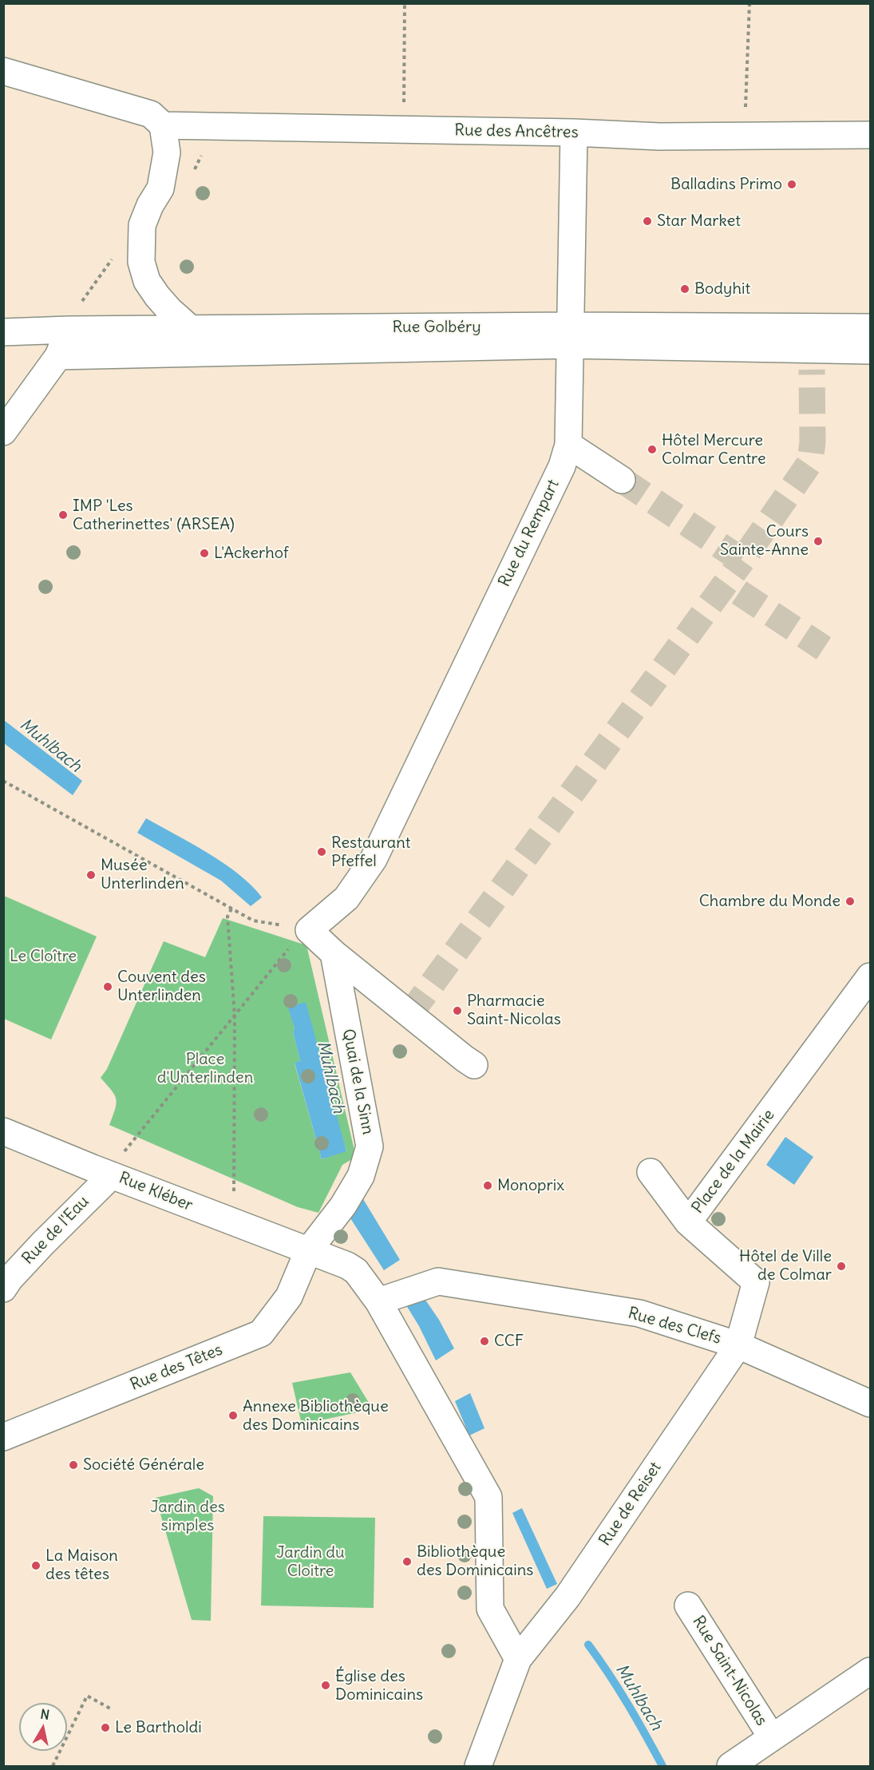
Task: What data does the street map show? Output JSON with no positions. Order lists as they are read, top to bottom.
{
  "streets": {
    "street": [
      "Rue des Ancêtres",
      "Rue Golbéry",
      "Rue du Rempart",
      "Quai de la Sinn",
      "Place de la Mairie",
      "Rue Kléber",
      "Rue de l'Eau",
      "Rue des Clefs",
      "Rue des Têtes",
      "Rue de Reiset",
      "Rue Saint-Nicolas"
    ]
  },
  "crossings": [
    ["Rue des Ancêtres", "Rue du Rempart"],
    ["Rue Golbéry", "Rue du Rempart"],
    ["Quai de la Sinn", "Rue Kléber"],
    ["Quai de la Sinn", "Rue des Têtes"],
    ["Place de la Mairie", "Rue des Clefs"],
    ["Place de la Mairie", "Rue de Reiset"],
    ["Rue Kléber", "Rue de l'Eau"],
    ["Rue Kléber", "Rue des Clefs"],
    ["Rue Kléber", "Rue des Têtes"],
    ["Rue Kléber", "Rue de Reiset"],
    ["Rue des Clefs", "Rue de Reiset"]
  ],
  "water": ["Muhlbach"],
  "parks": [
    "Le Cloître",
    "Place d'Unterlinden",
    "Jardin des simples",
    "Jardin du Cloitre"
  ],
  "places": [
    "Balladins Primo",
    "Star Market",
    "Bodyhit",
    "Hôtel Mercure Colmar Centre",
    "IMP 'Les Catherinettes' (ARSEA)",
    "Cours Sainte-Anne",
    "L'Ackerhof",
    "Restaurant Pfeffel",
    "Musée Unterlinden",
    "Chambre du Monde",
    "Couvent des Unterlinden",
    "Pharmacie Saint-Nicolas",
    "Monoprix",
    "Hôtel de Ville de Colmar",
    "CCF",
    "Annexe Bibliothèque des Dominicains",
    "Société Générale",
    "Bibliothèque des Dominicains",
    "La Maison des têtes",
    "Église des Dominicains",
    "Le Bartholdi"
  ],
  "north": "top"
}
